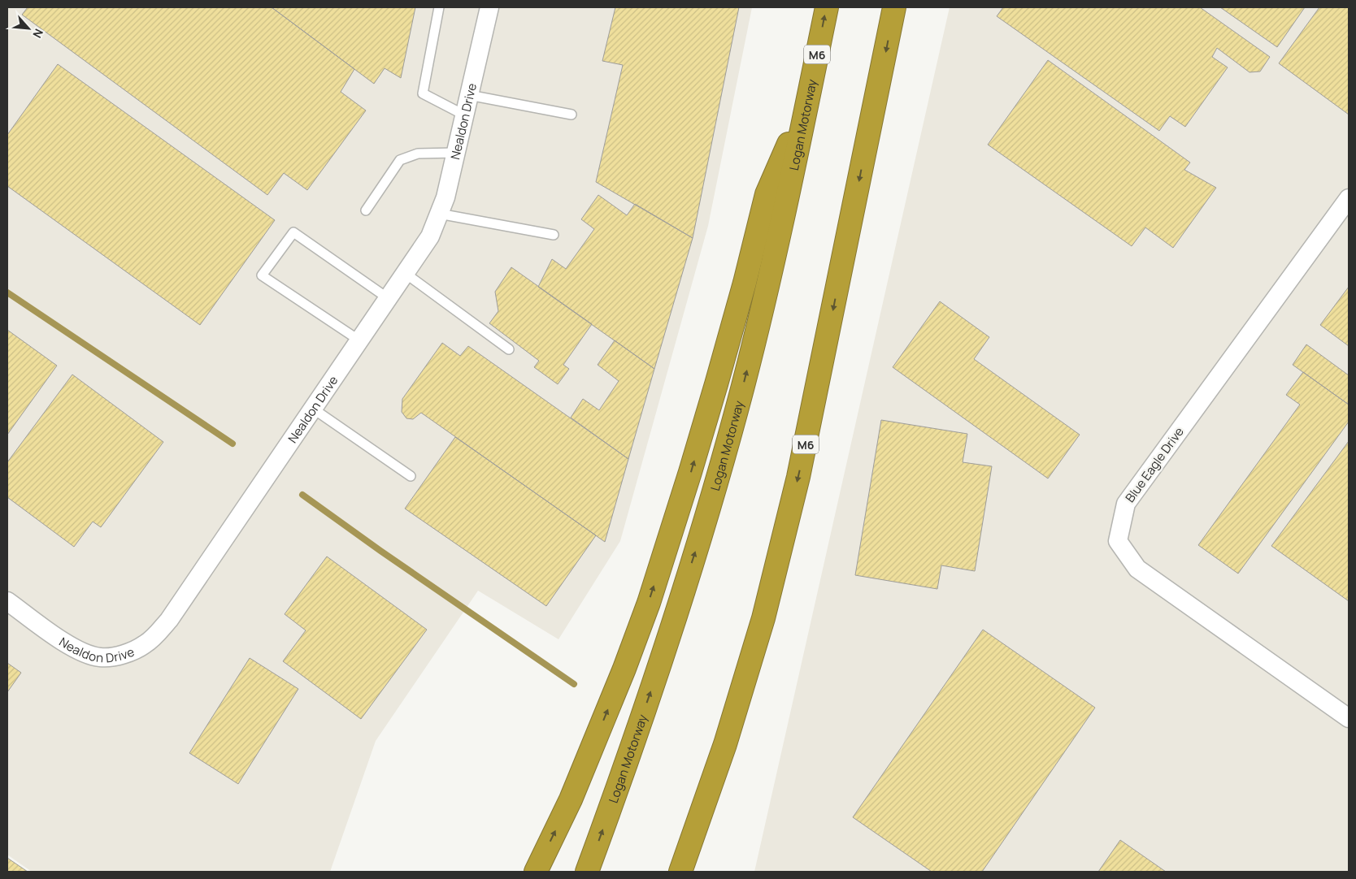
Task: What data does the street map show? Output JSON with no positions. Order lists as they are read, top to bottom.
{
  "streets": {
    "highway": ["M6", "Logan Motorway"],
    "street": ["Nealdon Drive", "Blue Eagle Drive"]
  },
  "north": "bottom right"
}
